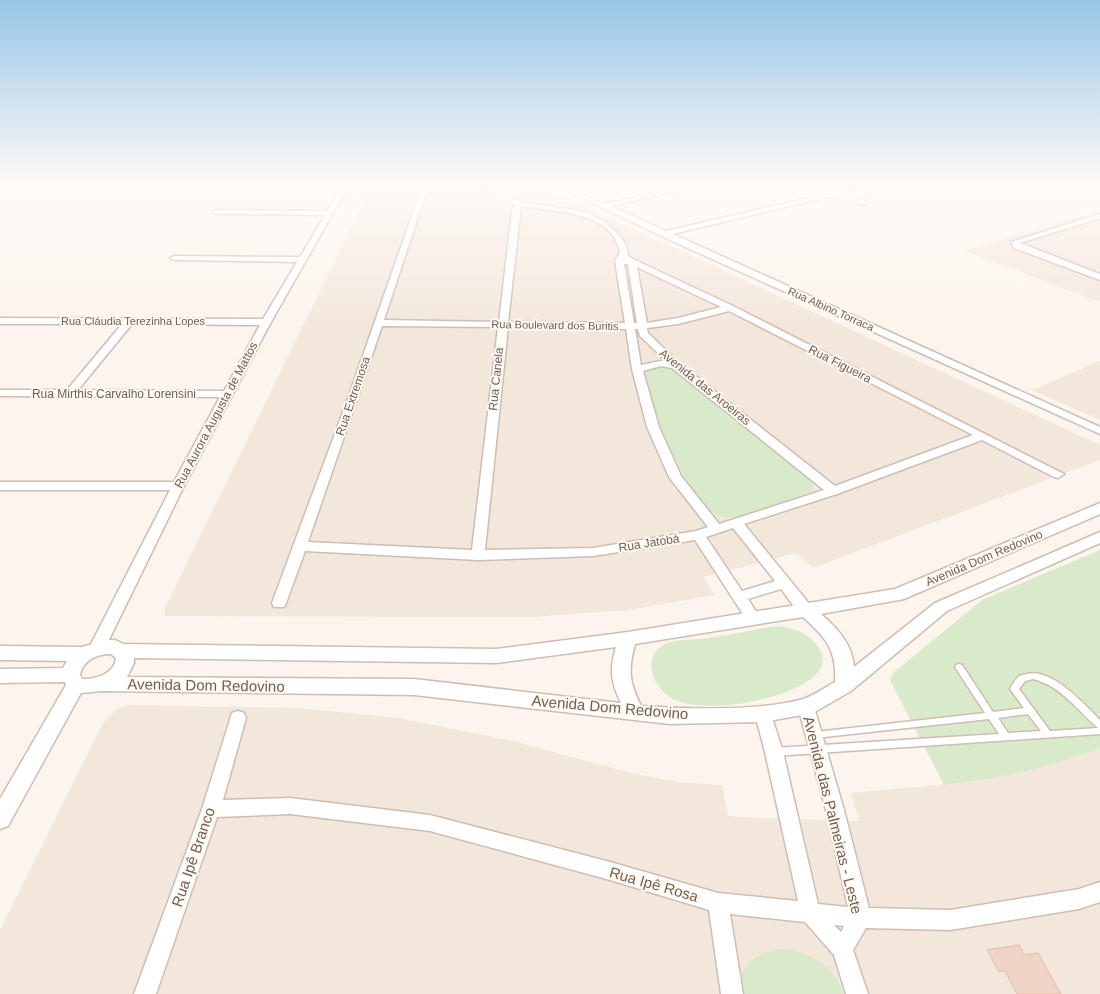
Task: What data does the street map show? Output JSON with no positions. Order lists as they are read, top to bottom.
{
  "streets": {
    "street": [
      "Rua Albino Torraca",
      "Rua Cláudia Terezinha Lopes",
      "Rua Boulevard dos Buritis",
      "Rua Figueira",
      "Rua Canela",
      "Avenida das Aroeiras",
      "Rua Mirthis Carvalho Lorensini",
      "Rua Extremosa",
      "Rua Aurora Augusta de Mattos",
      "Rua Jatobá",
      "Avenida Dom Redovino",
      "Avenida das Palmeiras - Leste",
      "Rua Ipê Branco",
      "Rua Ipê Rosa"
    ]
  },
  "crossings": [
    ["Rua Cláudia Terezinha Lopes", "Rua Aurora Augusta de Mattos"],
    ["Rua Boulevard dos Buritis", "Rua Figueira"],
    ["Rua Boulevard dos Buritis", "Rua Canela"],
    ["Rua Boulevard dos Buritis", "Avenida das Aroeiras"],
    ["Rua Boulevard dos Buritis", "Rua Extremosa"],
    ["Rua Figueira", "Rua Jatobá"],
    ["Rua Canela", "Rua Jatobá"],
    ["Avenida das Aroeiras", "Rua Jatobá"],
    ["Rua Mirthis Carvalho Lorensini", "Rua Aurora Augusta de Mattos"],
    ["Rua Extremosa", "Rua Jatobá"],
    ["Rua Aurora Augusta de Mattos", "Avenida Dom Redovino"],
    ["Avenida Dom Redovino", "Avenida das Palmeiras - Leste"],
    ["Avenida das Palmeiras - Leste", "Rua Ipê Rosa"],
    ["Rua Ipê Branco", "Rua Ipê Rosa"]
  ]
}
